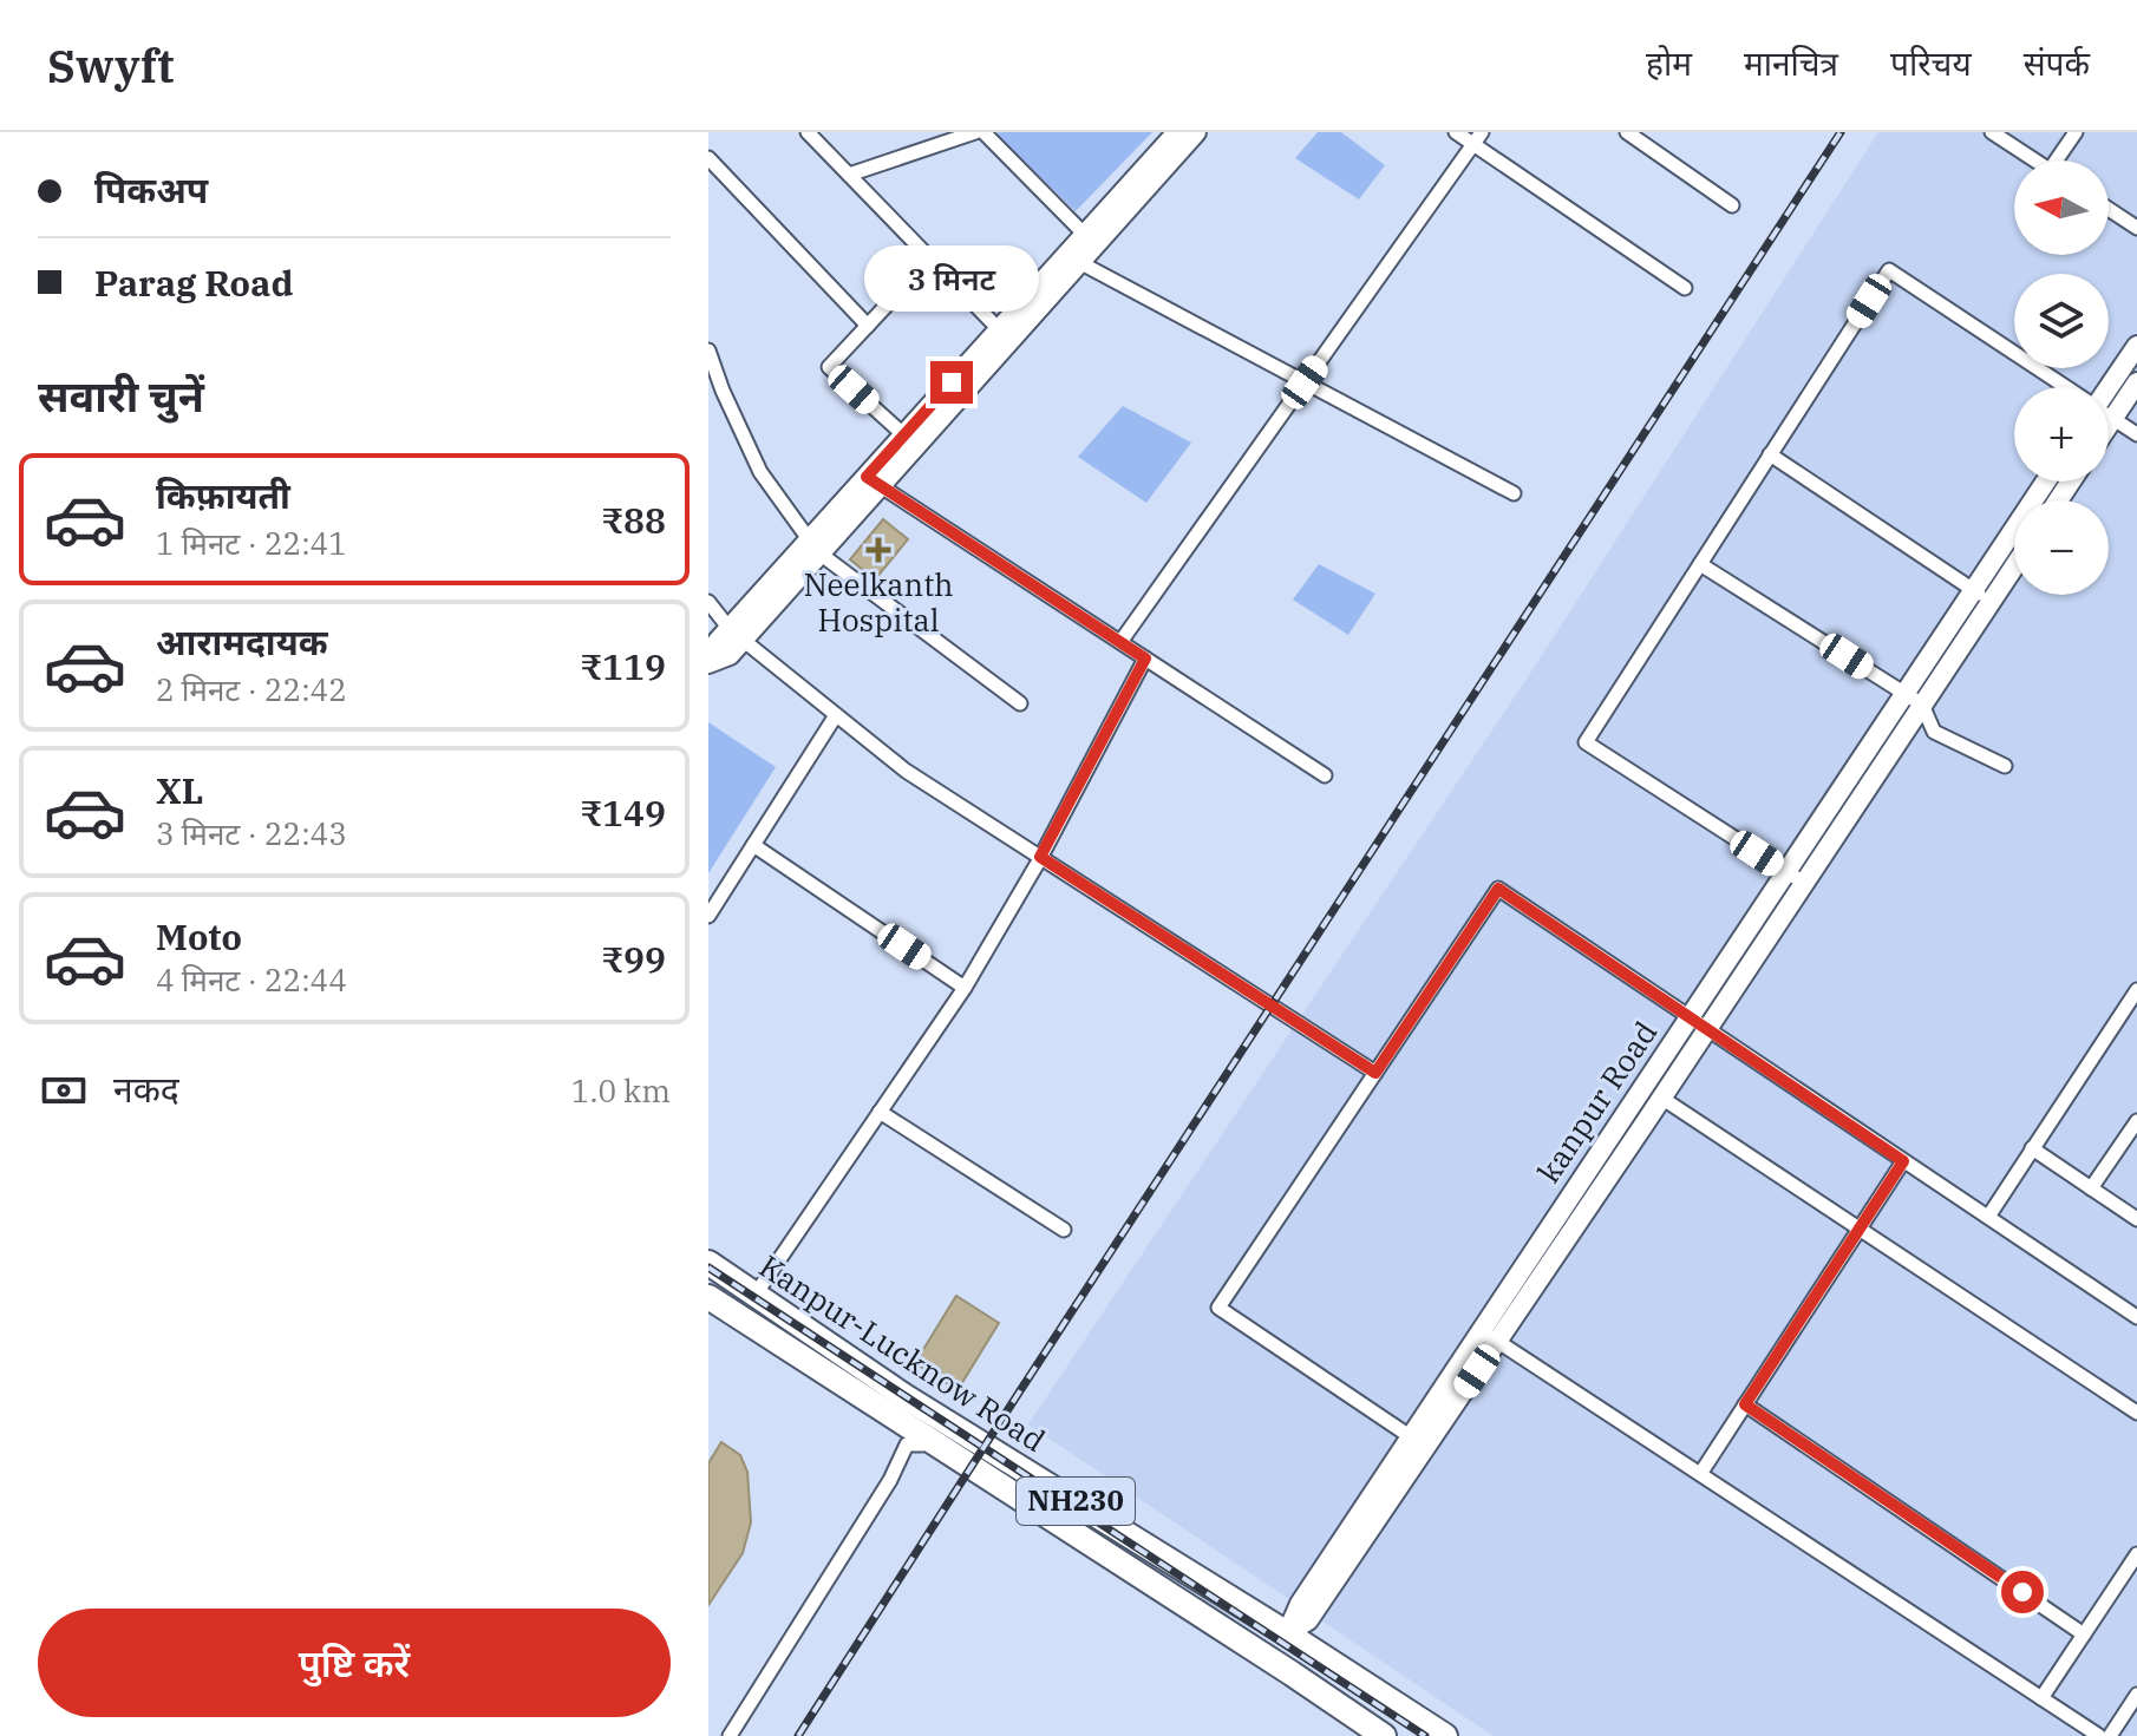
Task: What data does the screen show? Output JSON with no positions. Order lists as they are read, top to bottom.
{
  "streets": {
    "highway": ["Kanpur-Lucknow Road", "NH230"],
    "street": ["kanpur Road"]
  },
  "crossings": [
    ["kanpur Road", "Kanpur-Lucknow Road"]
  ],
  "places": {
    "health": ["Neelkanth Hospital"]
  },
  "north": "left",
  "page": {
    "header": "Swyft",
    "nav": [
      "होम",
      "मानचित्र",
      "परिचय",
      "संपर्क"
    ],
    "banner": ["पिकअप", "Parag Road"],
    "map_buttons": ["+", "−"],
    "bubble": "3 मिनट",
    "heading": "सवारी चुनें",
    "list": [
      {
        "name": "किफ़ायती",
        "note": "1 मिनट · 22:41",
        "value": "₹88"
      },
      {
        "name": "आरामदायक",
        "note": "2 मिनट · 22:42",
        "value": "₹119"
      },
      {
        "name": "XL",
        "note": "3 मिनट · 22:43",
        "value": "₹149"
      },
      {
        "name": "Moto",
        "note": "4 मिनट · 22:44",
        "value": "₹99"
      }
    ],
    "pay": ["नकद", "1.0 km"],
    "buttons": "पुष्टि करें"
  }
}
